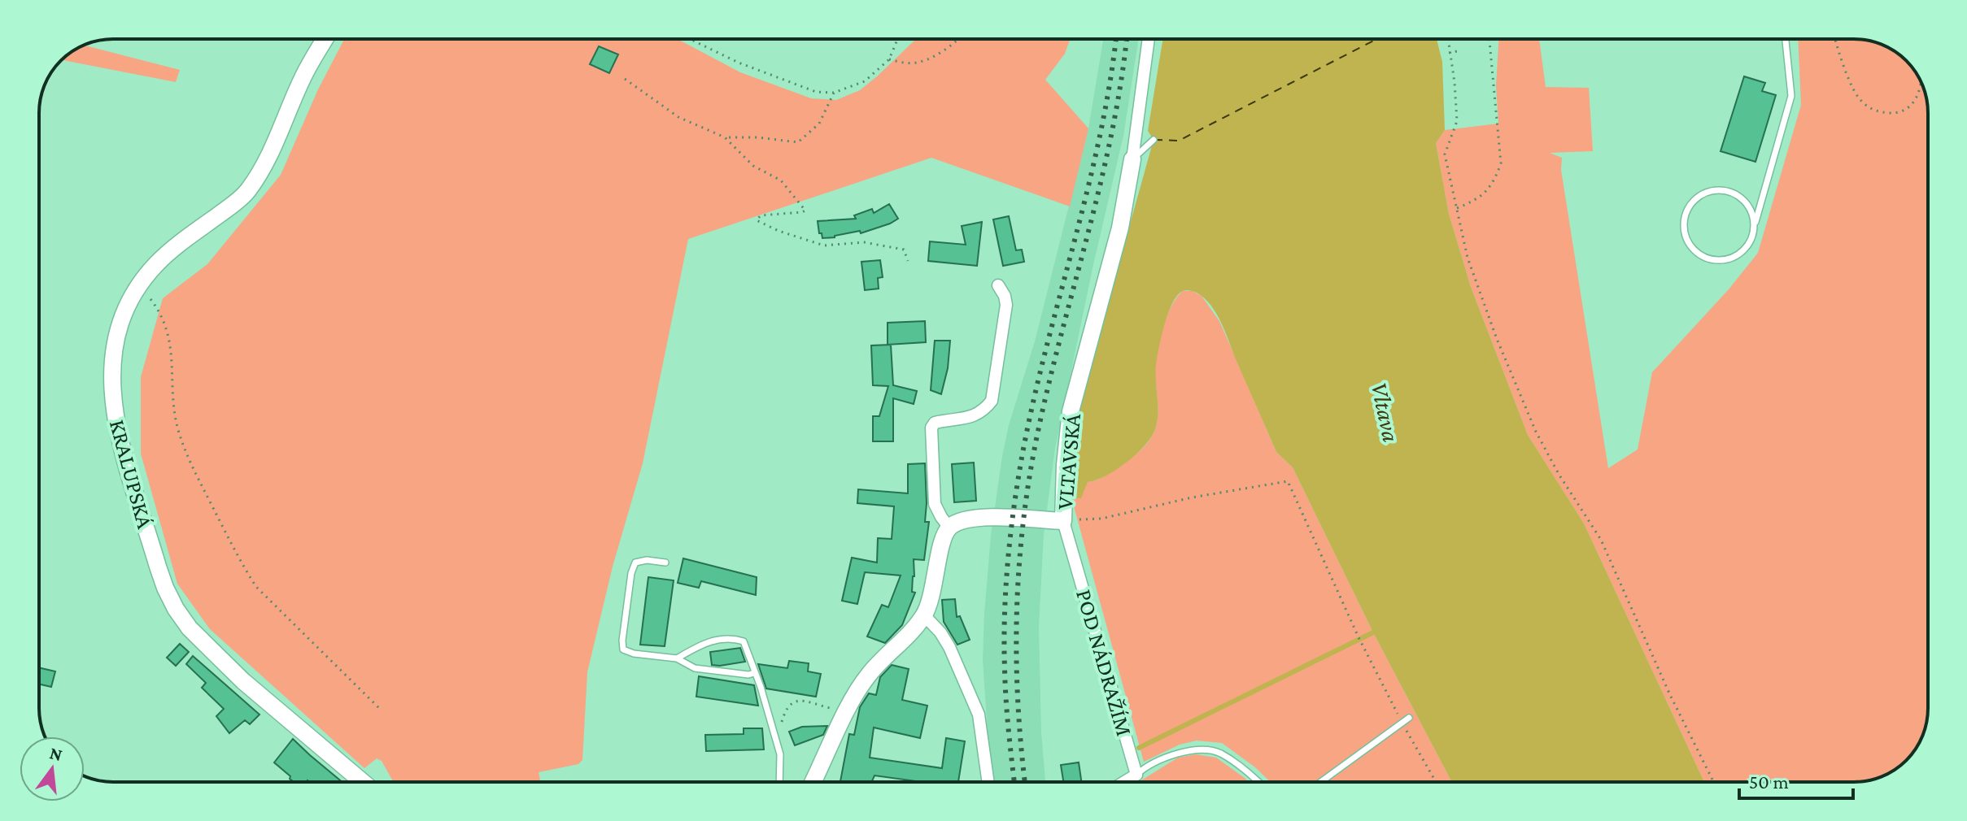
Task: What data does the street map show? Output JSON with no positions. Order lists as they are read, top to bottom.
{
  "streets": {
    "street": ["VLTAVSKÁ", "KRALUPSKÁ", "POD NÁDRAŽÍM"]
  },
  "crossings": [
    ["VLTAVSKÁ", "POD NÁDRAŽÍM"]
  ],
  "water": ["Vltava"],
  "scale_bar": "50 m",
  "north": "top"
}
